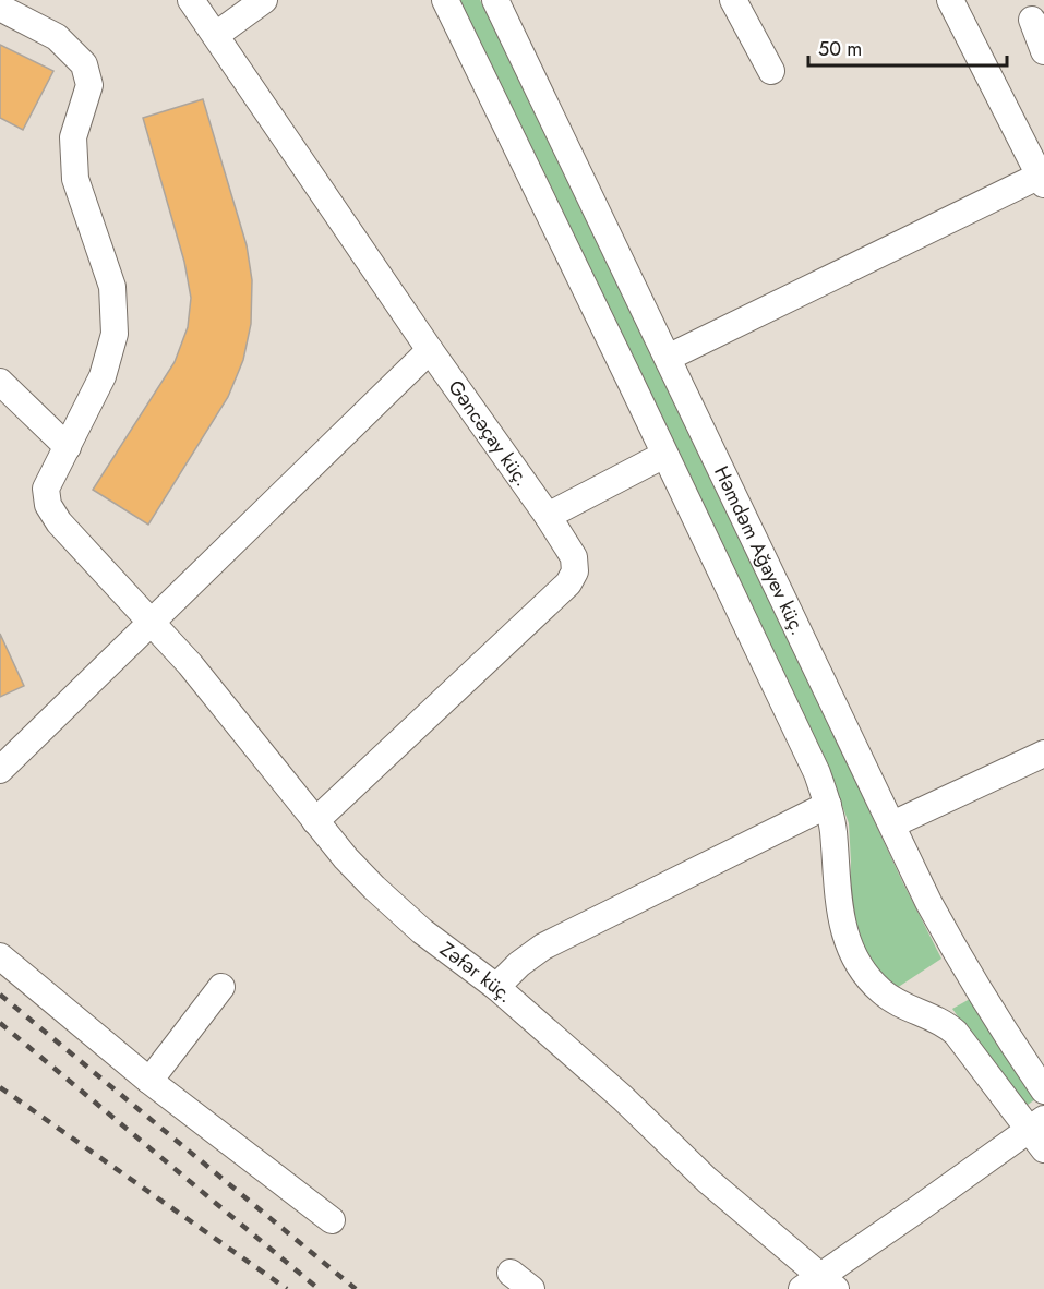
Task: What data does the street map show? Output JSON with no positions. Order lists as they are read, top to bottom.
{
  "streets": {
    "street": ["Gəncəçay küç.", "Həmdəm Ağayev küç.", "Zəfər küç."]
  },
  "crossings": [
    ["Gəncəçay küç.", "Zəfər küç."]
  ],
  "scale_bar": "50 m"
}
